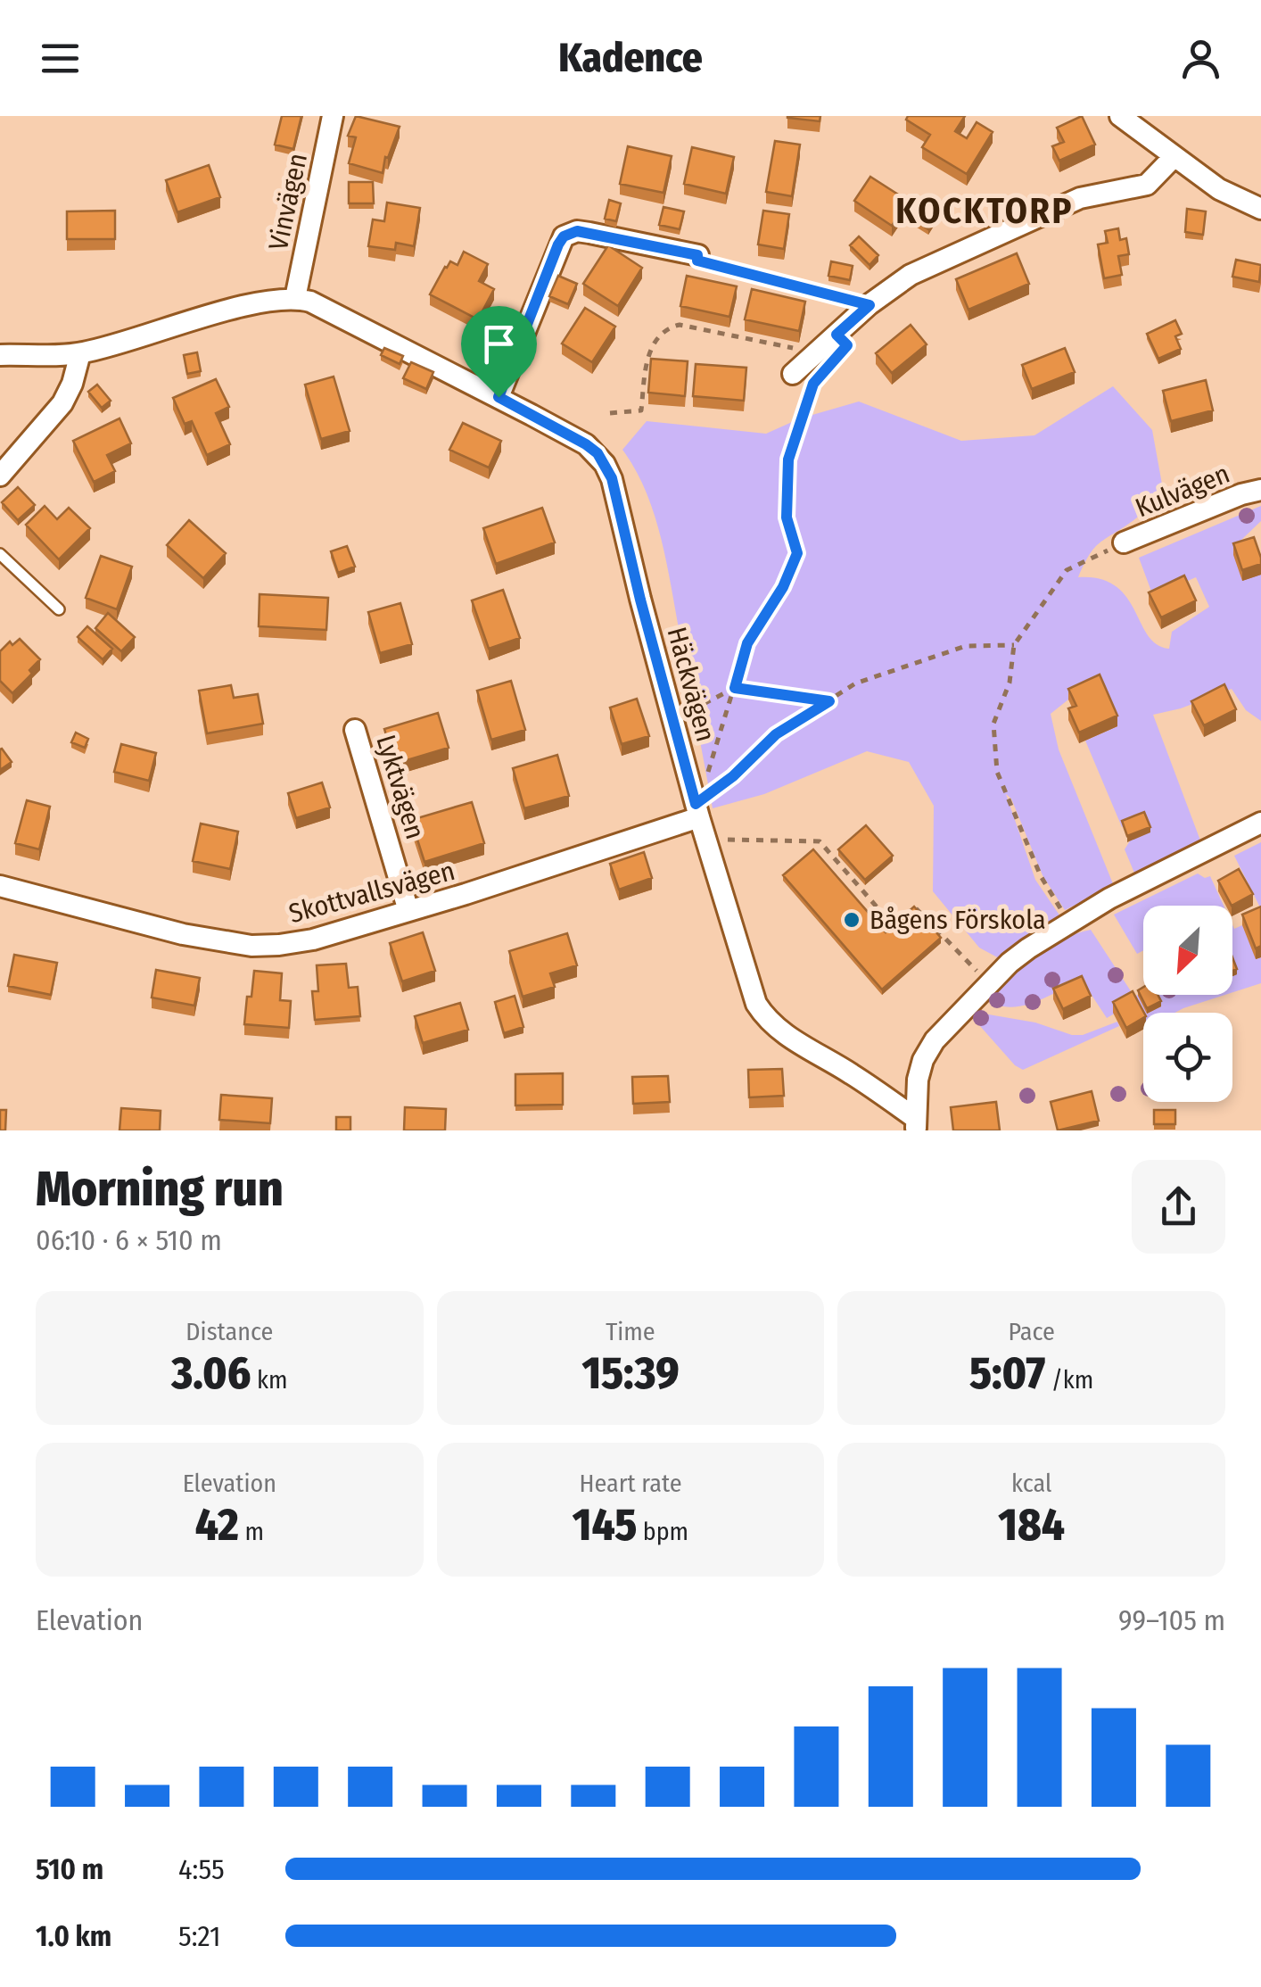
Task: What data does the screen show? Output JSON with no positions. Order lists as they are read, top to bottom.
{
  "streets": {
    "street": [
      "Vinvägen",
      "Kulvägen",
      "Häckvägen",
      "Lyktvägen",
      "Skottvallsvägen"
    ]
  },
  "crossings": [
    ["Vinvägen", "Häckvägen"],
    ["Häckvägen", "Skottvallsvägen"],
    ["Lyktvägen", "Skottvallsvägen"]
  ],
  "districts": ["KOCKTORP"],
  "places": ["Bågens Förskola"],
  "north": "bottom left",
  "page": {
    "header": "Kadence",
    "heading": ["Morning run", "06:10 · 6 × 510 m"],
    "stats": [
      ["Distance", "3.06 km"],
      ["Time", "15:39"],
      ["Pace", "5:07 /km"],
      ["Elevation", "42 m"],
      ["Heart rate", "145 bpm"],
      ["kcal", "184"]
    ],
    "chart": ["Elevation", "99–105 m"],
    "list": [
      {
        "name": "510 m",
        "note": "4:55"
      },
      {
        "name": "1.0 km",
        "note": "5:21"
      }
    ]
  }
}
